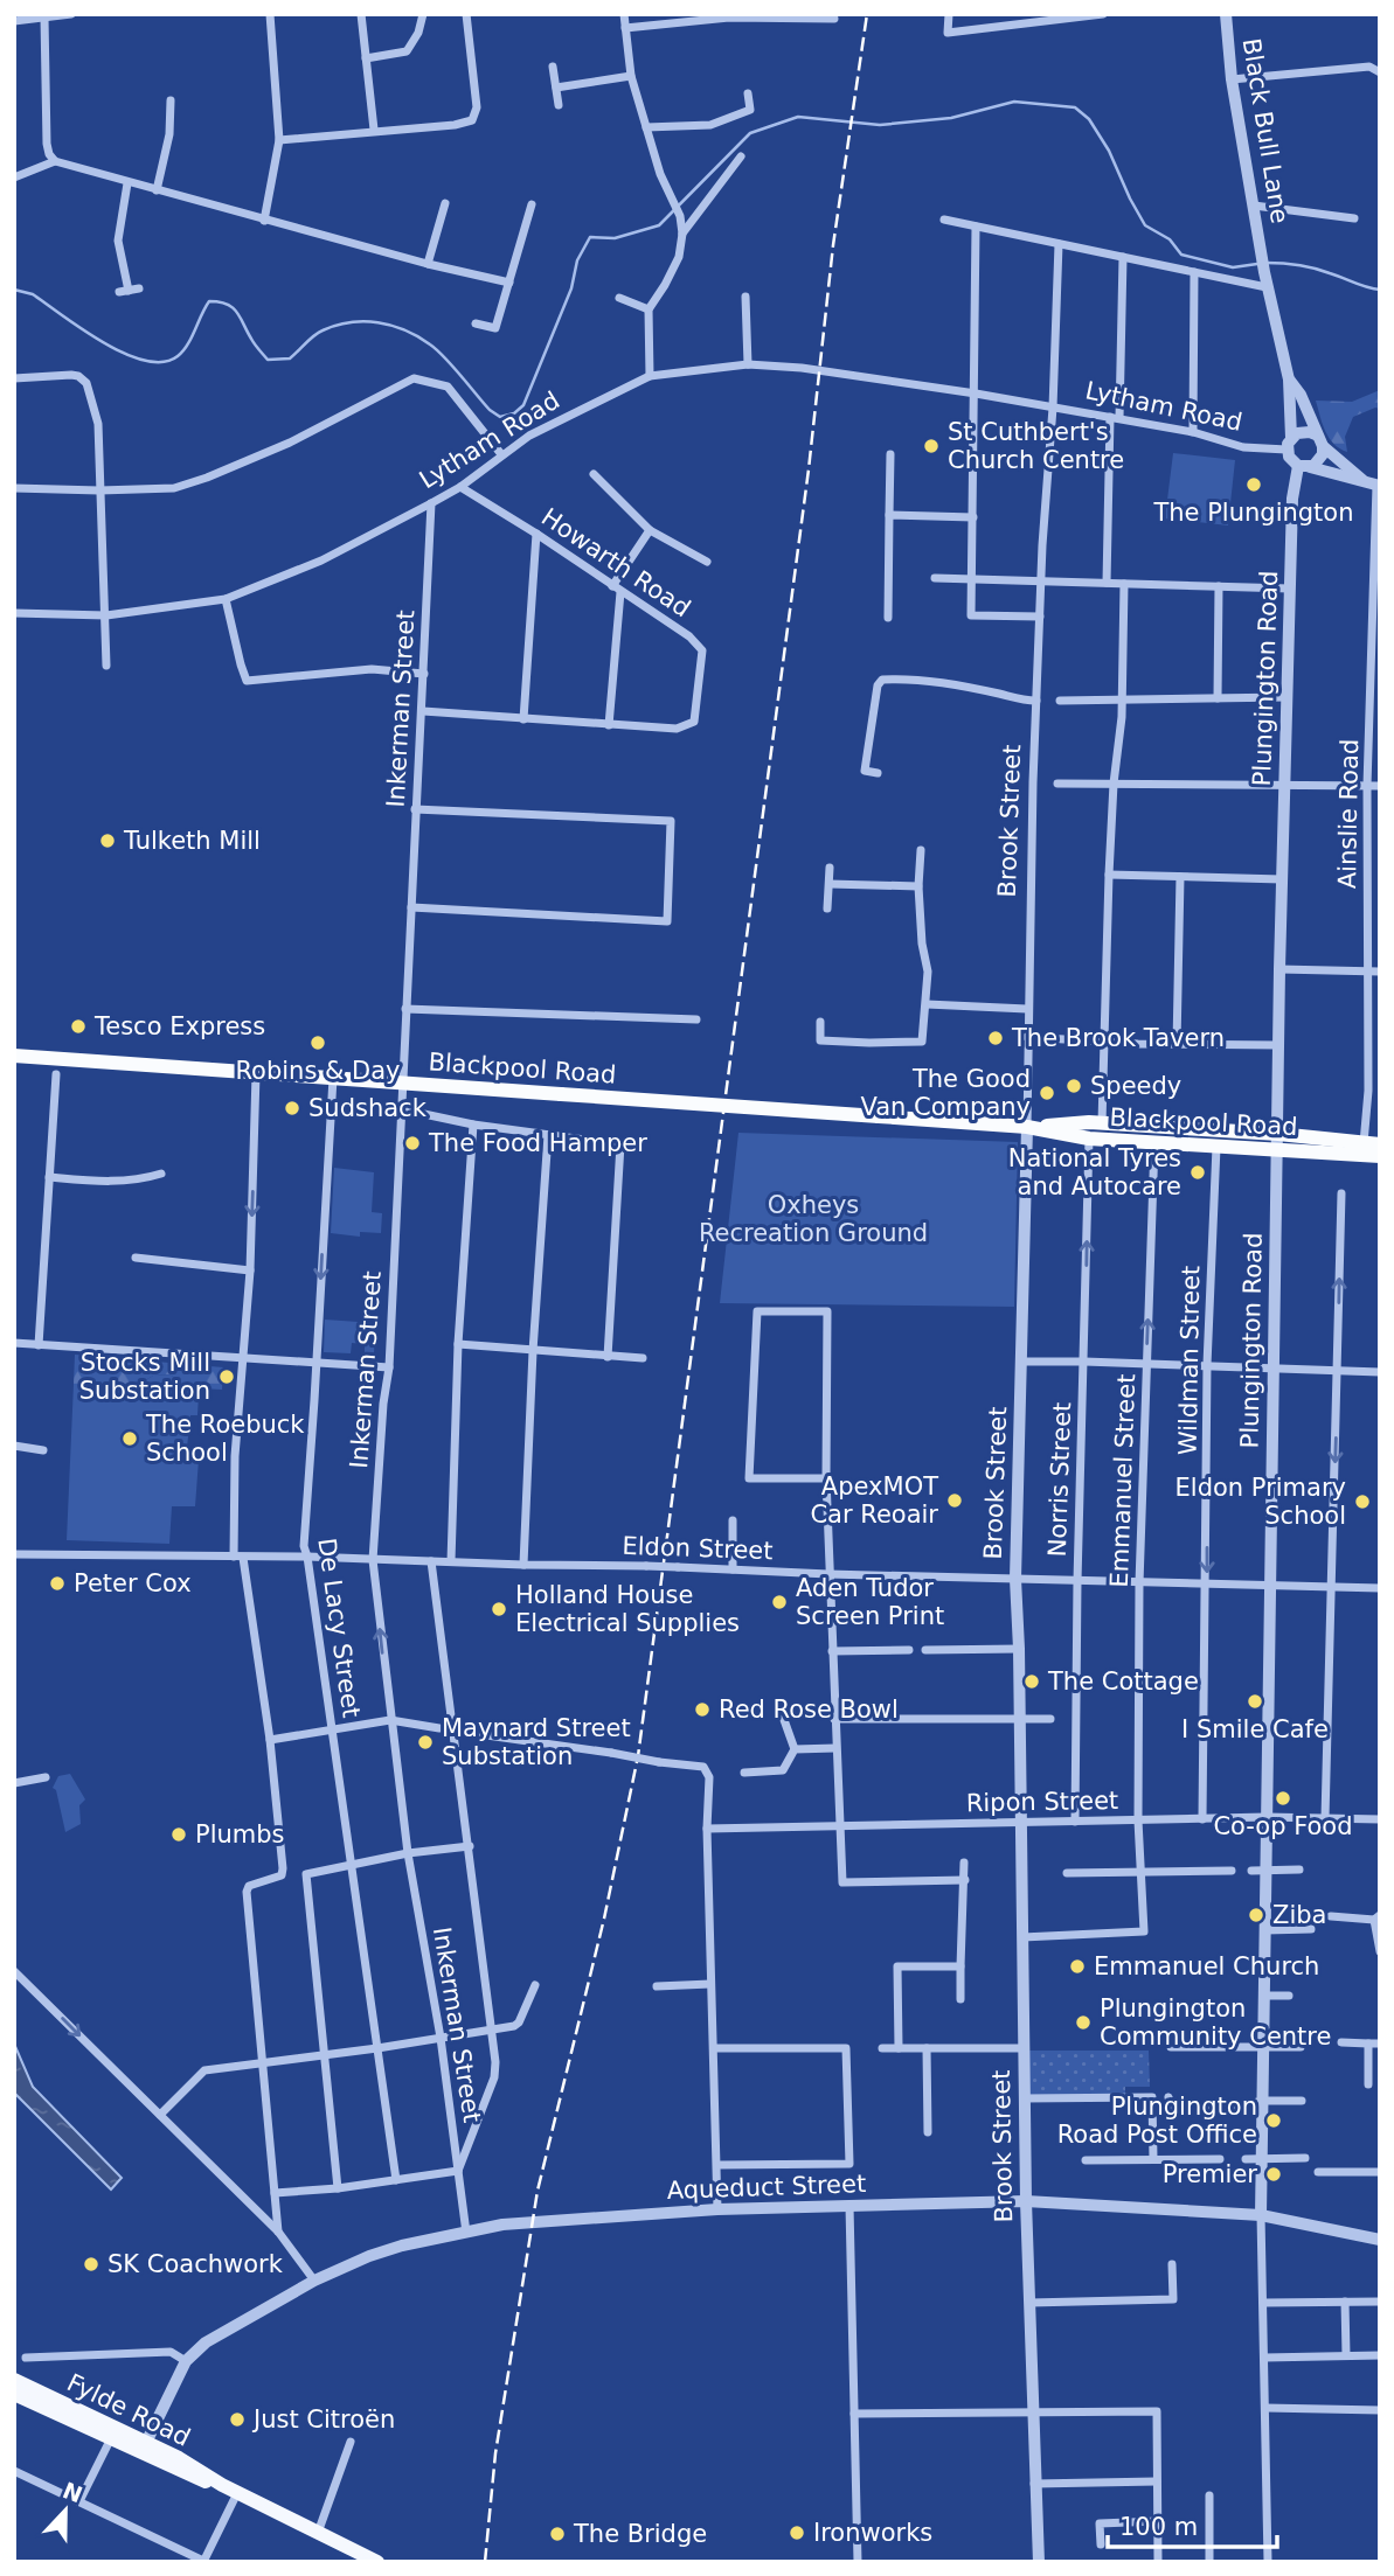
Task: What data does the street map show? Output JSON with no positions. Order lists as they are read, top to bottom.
{
  "streets": {
    "highway": ["Blackpool Road"],
    "main road": ["Fylde Road"],
    "street": [
      "Black Bull Lane",
      "Lytham Road",
      "Howarth Road",
      "Plungington Road",
      "Inkerman Street",
      "Ainslie Road",
      "Brook Street",
      "Wildman Street",
      "Norris Street",
      "Emmanuel Street",
      "Eldon Street",
      "De Lacy Street",
      "Ripon Street",
      "Aqueduct Street"
    ]
  },
  "crossings": [
    ["Lytham Road", "Howarth Road"],
    ["Lytham Road", "Plungington Road"],
    ["Lytham Road", "Inkerman Street"],
    ["Lytham Road", "Brook Street"],
    ["Howarth Road", "Inkerman Street"],
    ["Plungington Road", "Blackpool Road"],
    ["Plungington Road", "Eldon Street"],
    ["Plungington Road", "Ripon Street"],
    ["Plungington Road", "Aqueduct Street"],
    ["Inkerman Street", "Blackpool Road"],
    ["Inkerman Street", "Eldon Street"],
    ["Inkerman Street", "Aqueduct Street"],
    ["Ainslie Road", "Blackpool Road"],
    ["Brook Street", "Blackpool Road"],
    ["Brook Street", "Emmanuel Street"],
    ["Brook Street", "Eldon Street"],
    ["Brook Street", "Ripon Street"],
    ["Brook Street", "Aqueduct Street"],
    ["Blackpool Road", "Wildman Street"],
    ["Blackpool Road", "Norris Street"],
    ["Blackpool Road", "Emmanuel Street"],
    ["Blackpool Road", "De Lacy Street"],
    ["Wildman Street", "Eldon Street"],
    ["Wildman Street", "Ripon Street"],
    ["Norris Street", "Eldon Street"],
    ["Norris Street", "Ripon Street"],
    ["Emmanuel Street", "Eldon Street"],
    ["Emmanuel Street", "Ripon Street"],
    ["Eldon Street", "De Lacy Street"],
    ["Aqueduct Street", "Fylde Road"]
  ],
  "parks": ["Oxheys Recreation Ground"],
  "places": [
    "St Cuthbert's Church Centre",
    "The Plungington",
    "Tulketh Mill",
    "Tesco Express",
    "The Brook Tavern",
    "Robins & Day",
    "Speedy",
    "The Good Van Company",
    "Sudshack",
    "The Food Hamper",
    "National Tyres and Autocare",
    "Stocks Mill Substation",
    "The Roebuck School",
    "ApexMOT Car Reoair",
    "Eldon Primary School",
    "Peter Cox",
    "Aden Tudor Screen Print",
    "Holland House Electrical Supplies",
    "The Cottage",
    "I Smile Cafe",
    "Red Rose Bowl",
    "Maynard Street Substation",
    "Co-op Food",
    "Plumbs",
    "Ziba",
    "Emmanuel Church",
    "Plungington Community Centre",
    "Plungington Road Post Office",
    "Premier",
    "SK Coachwork",
    "Just Citroën",
    "Ironworks",
    "The Bridge"
  ],
  "scale_bar": "100 m",
  "north": "top"
}
